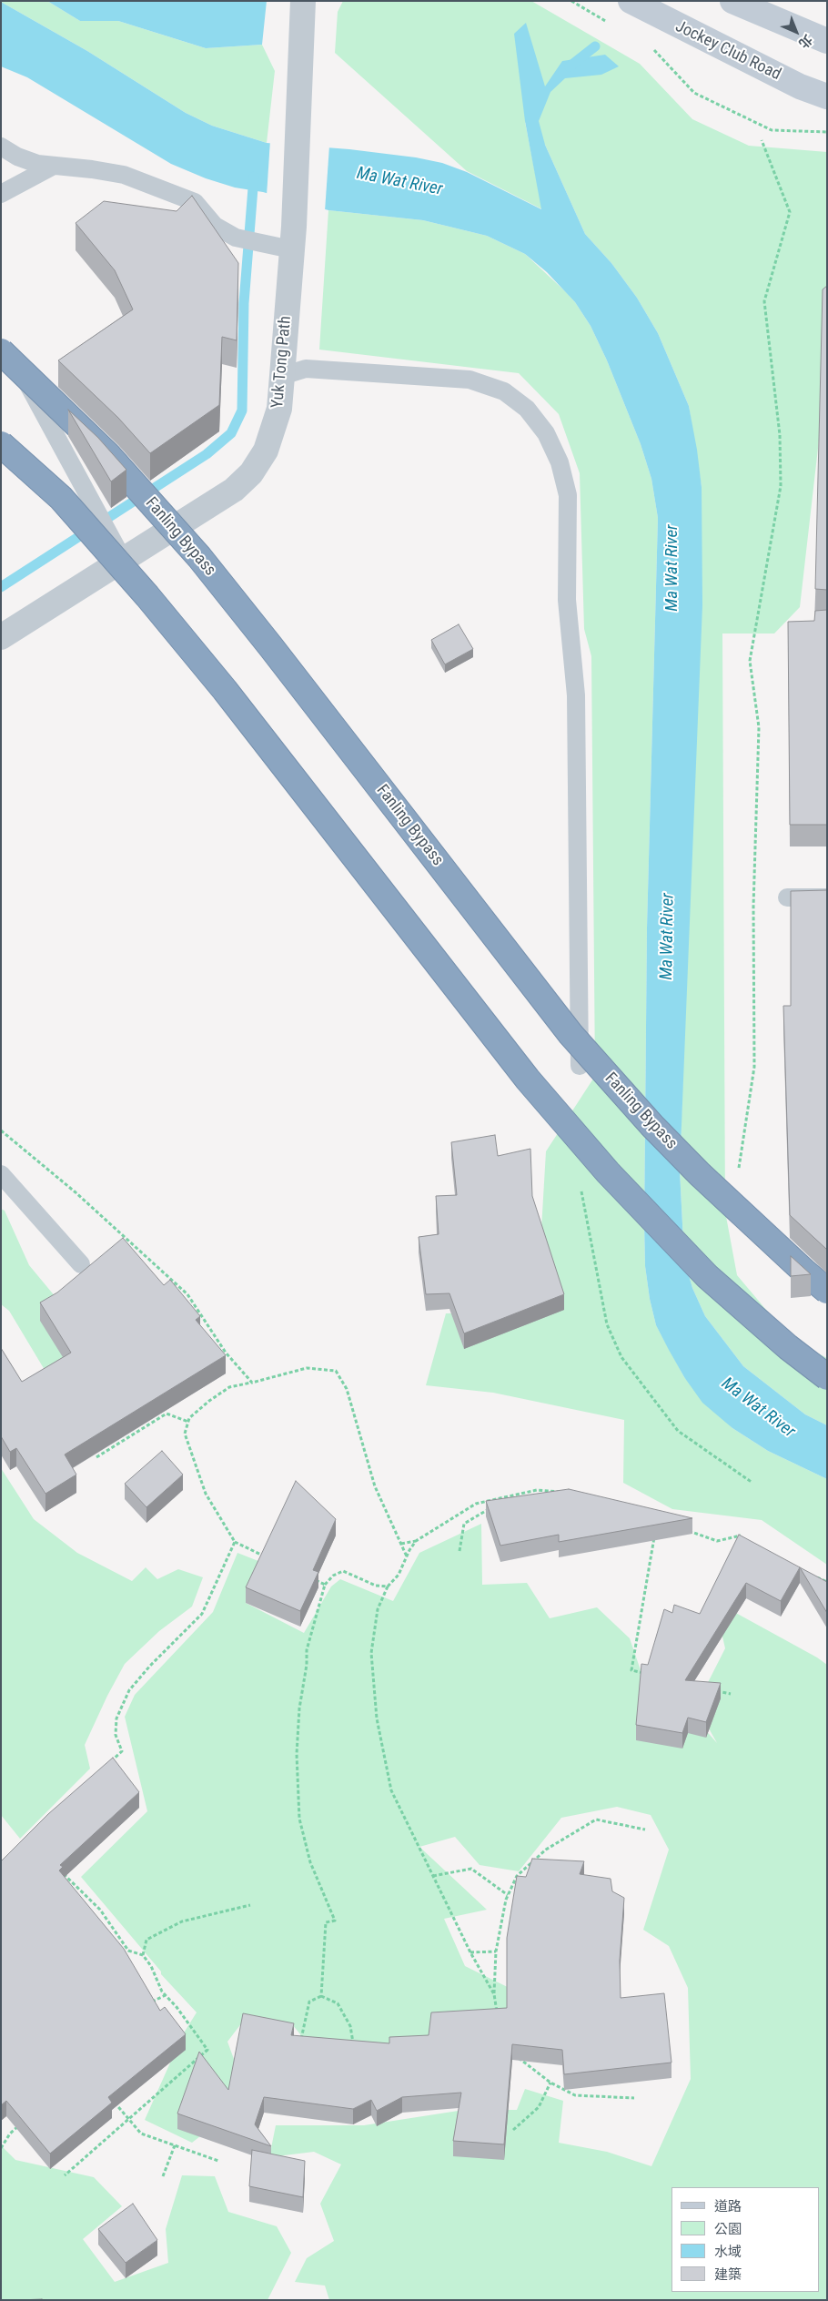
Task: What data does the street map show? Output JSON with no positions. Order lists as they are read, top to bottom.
{
  "streets": {
    "highway": ["Fanling Bypass"],
    "main road": ["Jockey Club Road"],
    "street": ["Yuk Tong Path"]
  },
  "water": ["Ma Wat River"],
  "legend": [
    "道路",
    "公園",
    "水域",
    "建築"
  ],
  "north": "bottom right"
}
